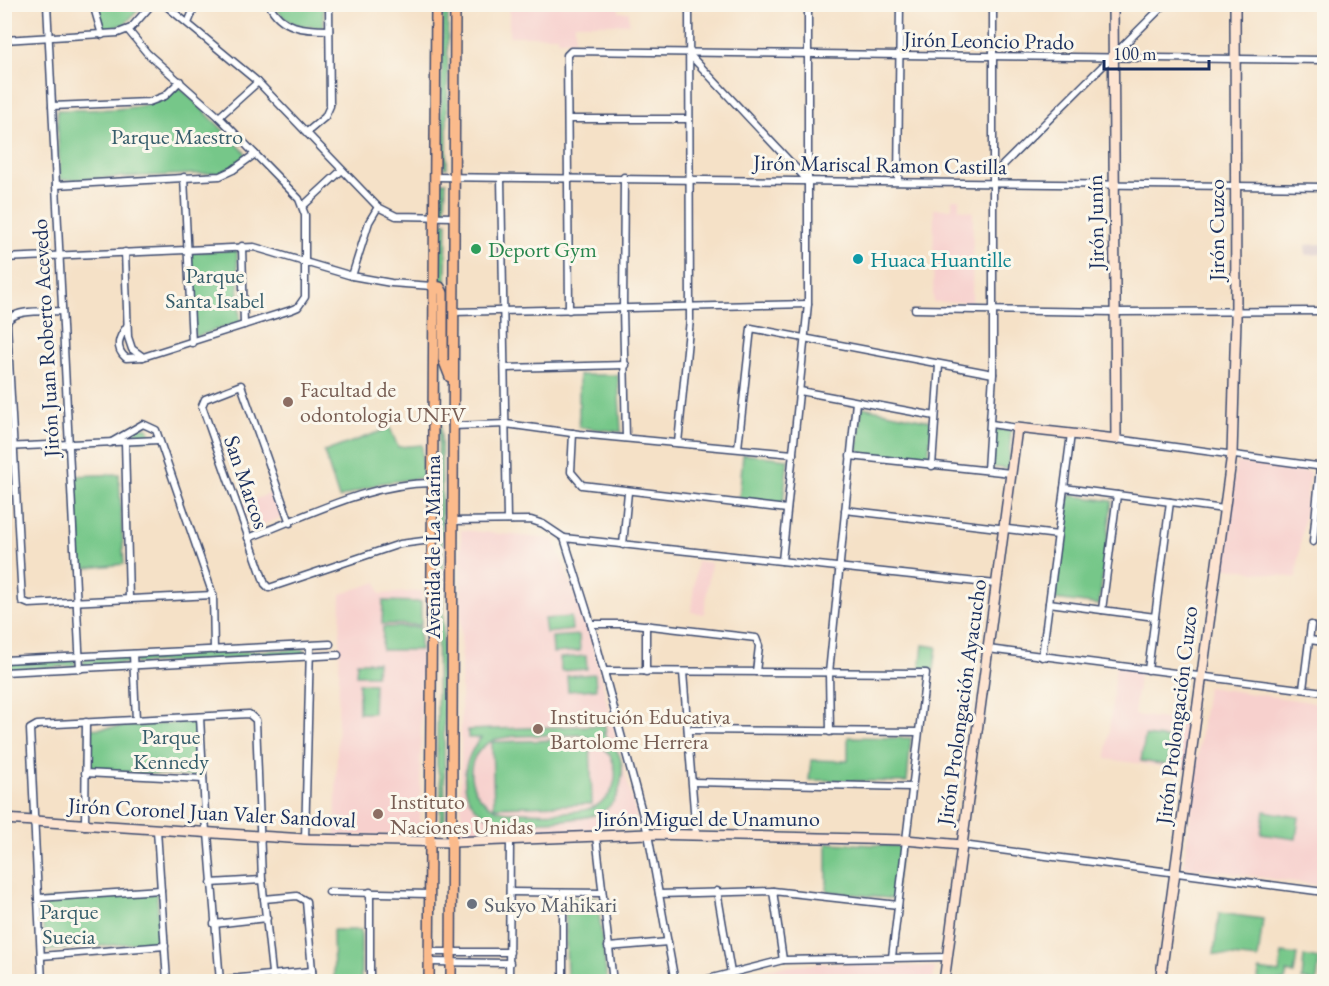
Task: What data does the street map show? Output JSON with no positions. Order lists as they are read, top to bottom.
{
  "streets": {
    "main road": ["Avenida de La Marina"],
    "street": [
      "Jirón Leoncio Prado",
      "Jirón Mariscal Ramon Castilla",
      "Jirón Junín",
      "Jirón Cuzco",
      "Jirón Juan Roberto Acevedo",
      "San Marcos",
      "Jirón Prolongación Ayacucho",
      "Jirón Prolongación Cuzco",
      "Jirón Coronel Juan Valer Sandoval",
      "Jirón Miguel de Unamuno"
    ]
  },
  "crossings": [
    ["Jirón Leoncio Prado", "Jirón Junín"],
    ["Jirón Leoncio Prado", "Jirón Cuzco"],
    ["Jirón Mariscal Ramon Castilla", "Jirón Junín"],
    ["Jirón Mariscal Ramon Castilla", "Jirón Cuzco"],
    ["Jirón Mariscal Ramon Castilla", "Avenida de La Marina"],
    ["Jirón Cuzco", "Jirón Prolongación Cuzco"],
    ["San Marcos", "Avenida de La Marina"],
    ["Avenida de La Marina", "Jirón Coronel Juan Valer Sandoval"],
    ["Avenida de La Marina", "Jirón Miguel de Unamuno"],
    ["Jirón Prolongación Ayacucho", "Jirón Miguel de Unamuno"],
    ["Jirón Coronel Juan Valer Sandoval", "Jirón Miguel de Unamuno"]
  ],
  "parks": [
    "Parque Maestro",
    "Parque Santa Isabel",
    "Parque Kennedy",
    "Parque Suecia"
  ],
  "places": [
    "Deport Gym",
    "Huaca Huantille",
    "Facultad de odontologia UNFV",
    "Institución Educativa Bartolome Herrera",
    "Instituto Naciones Unidas",
    "Sukyo Mahikari"
  ],
  "scale_bar": "100 m"
}
